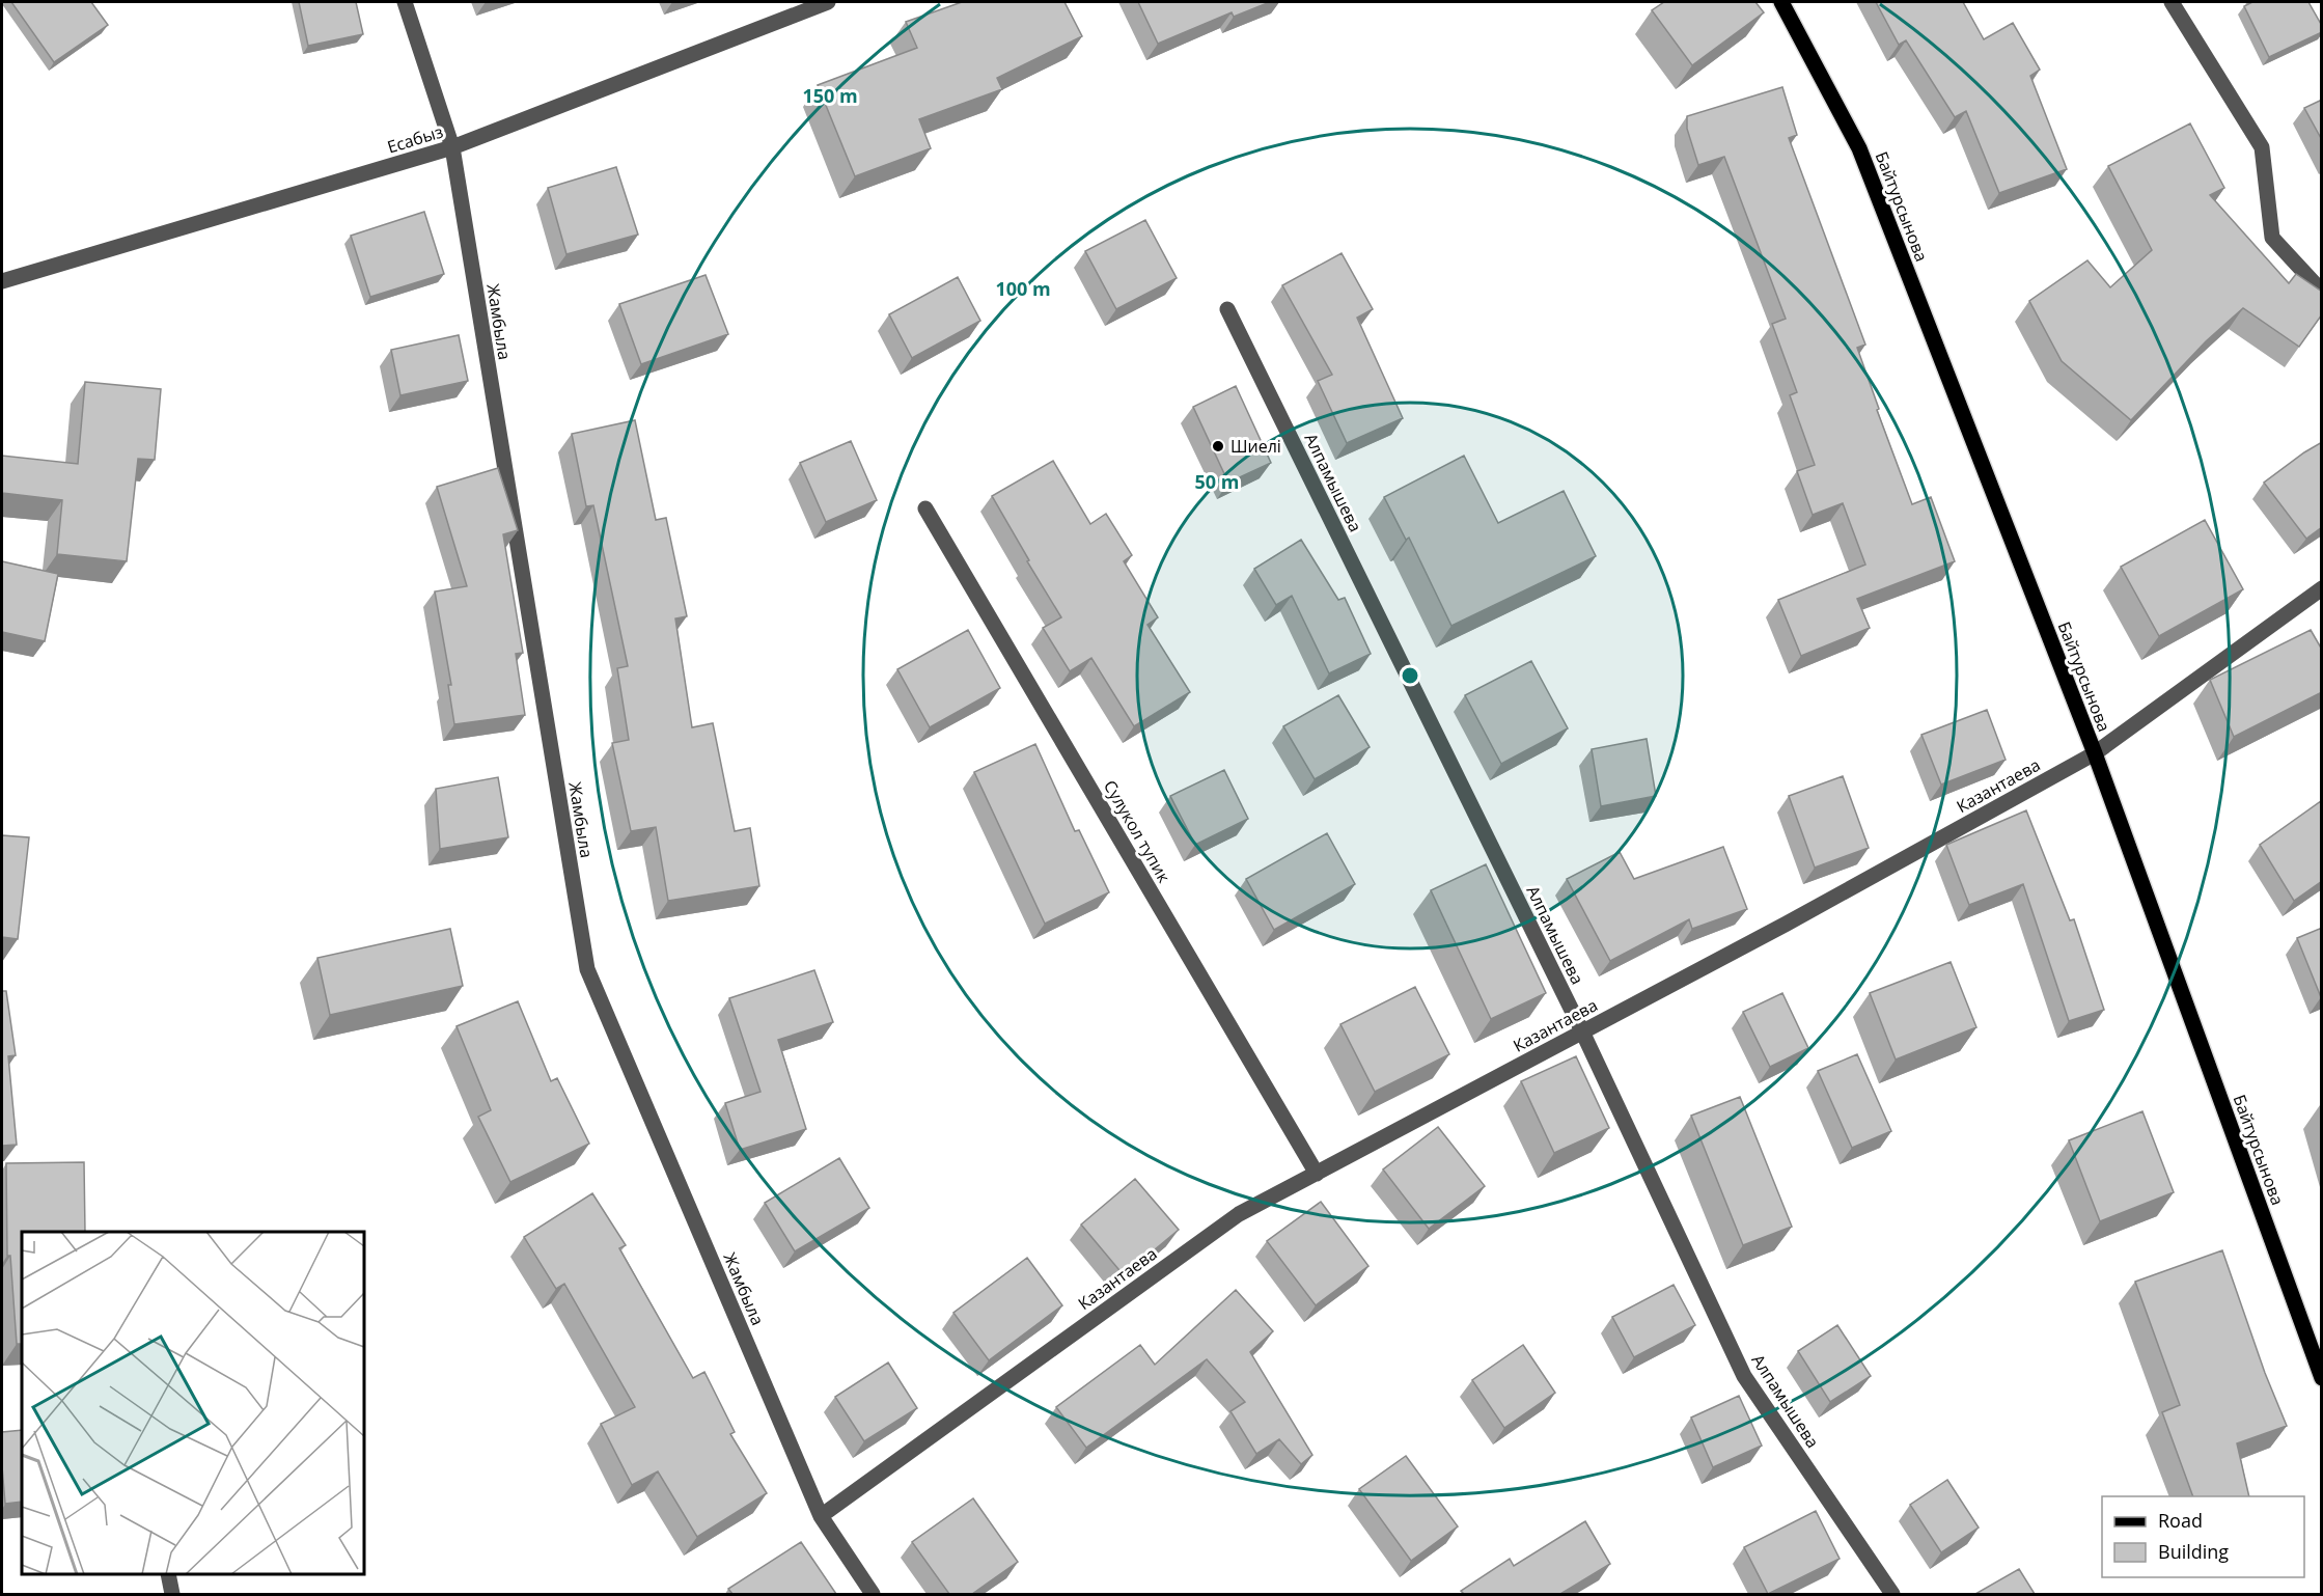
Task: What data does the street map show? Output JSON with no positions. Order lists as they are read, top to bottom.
{
  "streets": {
    "main road": ["Байтурсынова"],
    "street": [
      "Есабыз",
      "Жамбыла",
      "Алпамышева",
      "Казантаева",
      "Сулукол тупик"
    ]
  },
  "crossings": [
    ["Есабыз", "Жамбыла"],
    ["Байтурсынова", "Казантаева"],
    ["Жамбыла", "Казантаева"],
    ["Алпамышева", "Казантаева"],
    ["Казантаева", "Сулукол тупик"]
  ],
  "places": ["Шиелі"],
  "legend": ["Road", "Building"],
  "rings": ["150 m", "100 m", "50 m"]
}
